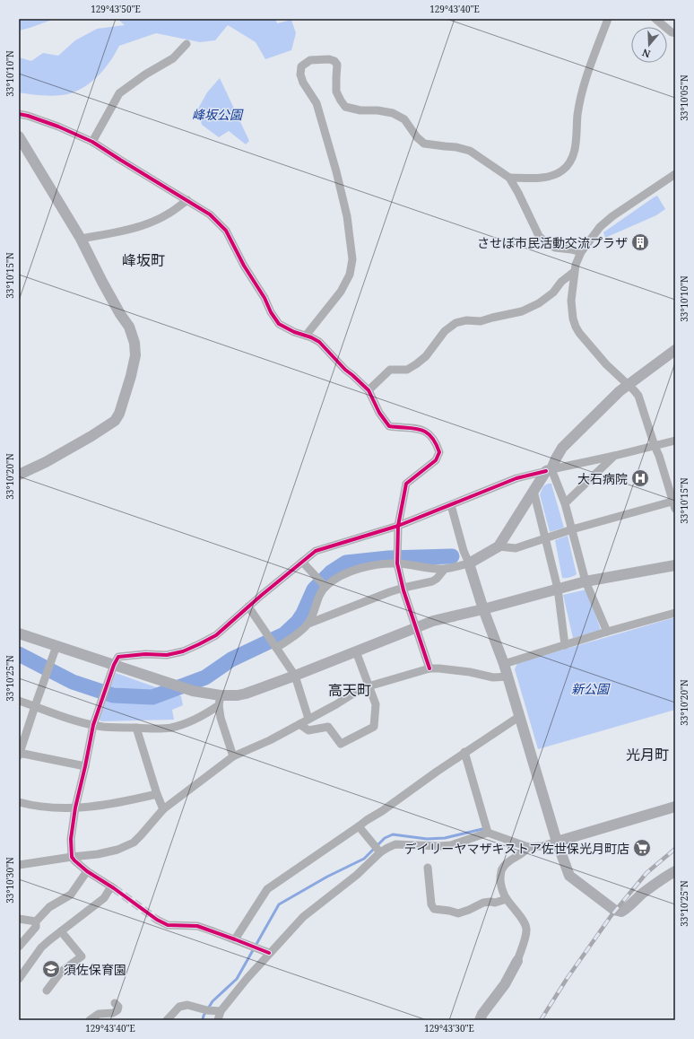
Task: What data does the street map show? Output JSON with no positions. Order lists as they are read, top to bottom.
{
  "districts": ["峰坂町", "高天町", "光月町"],
  "parks": ["峰坂公園", "新公園"],
  "places": {
    "building": ["させぼ市民活動交流プラザ"],
    "hospital": ["大石病院"],
    "supermarket": ["デイリーヤマザキストア佐世保光月町店"],
    "school or university": ["須佐保育園"]
  },
  "north": "bottom",
  "coordinates": [
    "129°43'50\"E",
    "129°43'40\"E",
    "33°10'10\"N",
    "33°10'05\"N",
    "33°10'15\"N",
    "33°10'20\"N",
    "33°10'25\"N",
    "33°10'30\"N",
    "129°43'30\"E"
  ]
}
